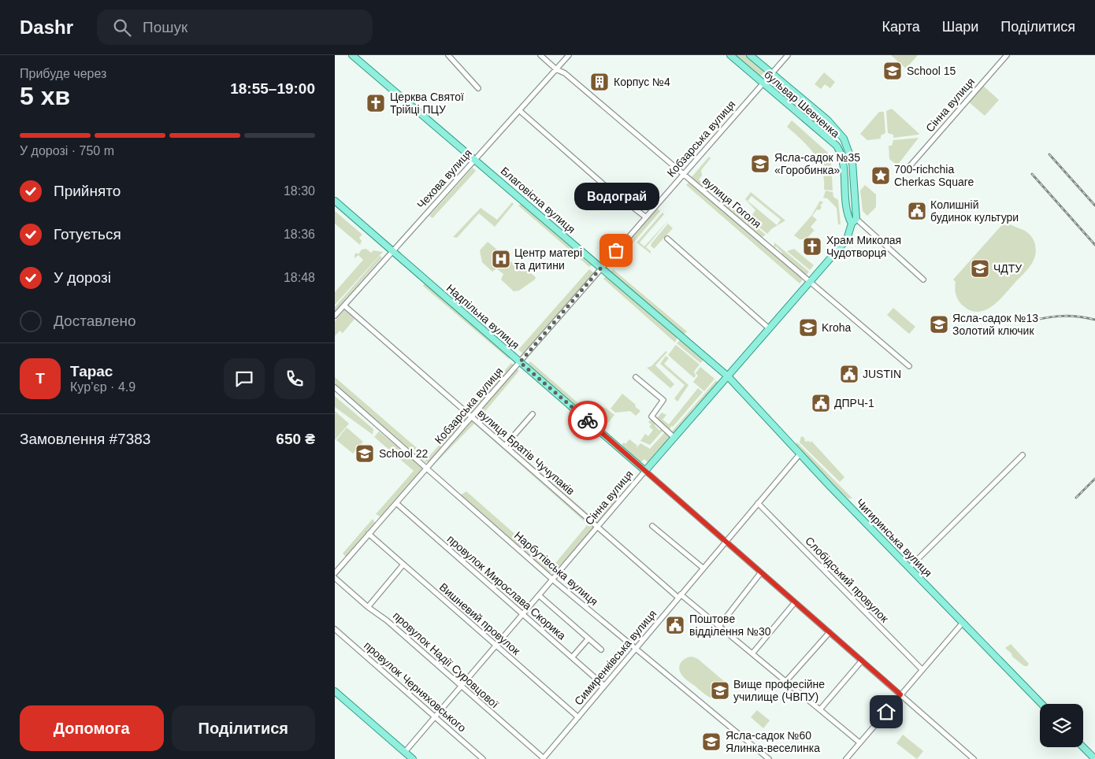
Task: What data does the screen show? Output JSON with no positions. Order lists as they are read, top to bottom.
{
  "streets": {
    "main road": [
      "бульвар Шевченка",
      "Сінна вулиця",
      "Благовісна вулиця",
      "Надпільна вулиця",
      "Чигиринська вулиця"
    ],
    "street": [
      "Кобзарська вулиця",
      "Чехова вулиця",
      "вулиця Гоголя",
      "вулиця Братів Чучупаків",
      "Нарбутівська вулиця",
      "Слобідський провулок",
      "провулок Мирослава Скорика",
      "Вишневий провулок",
      "Симиренківська вулиця",
      "провулок Надії Суровцової",
      "провулок Черняховського"
    ]
  },
  "crossings": [
    ["бульвар Шевченка", "Сінна вулиця"],
    ["бульвар Шевченка", "Кобзарська вулиця"],
    ["Сінна вулиця", "Благовісна вулиця"],
    ["Сінна вулиця", "вулиця Гоголя"],
    ["Сінна вулиця", "Надпільна вулиця"],
    ["Сінна вулиця", "вулиця Братів Чучупаків"],
    ["Сінна вулиця", "Чигиринська вулиця"],
    ["Сінна вулиця", "Нарбутівська вулиця"],
    ["Сінна вулиця", "провулок Мирослава Скорика"],
    ["Сінна вулиця", "Вишневий провулок"],
    ["Сінна вулиця", "провулок Надії Суровцової"],
    ["Сінна вулиця", "провулок Черняховського"],
    ["Кобзарська вулиця", "Благовісна вулиця"],
    ["Кобзарська вулиця", "вулиця Гоголя"],
    ["Кобзарська вулиця", "Надпільна вулиця"],
    ["Кобзарська вулиця", "вулиця Братів Чучупаків"],
    ["Кобзарська вулиця", "Нарбутівська вулиця"],
    ["Кобзарська вулиця", "провулок Мирослава Скорика"],
    ["Кобзарська вулиця", "Вишневий провулок"],
    ["Чехова вулиця", "Благовісна вулиця"],
    ["Чехова вулиця", "вулиця Гоголя"],
    ["Чехова вулиця", "Надпільна вулиця"],
    ["Чехова вулиця", "вулиця Братів Чучупаків"],
    ["Благовісна вулиця", "Чигиринська вулиця"],
    ["Надпільна вулиця", "Симиренківська вулиця"],
    ["вулиця Братів Чучупаків", "Симиренківська вулиця"],
    ["Чигиринська вулиця", "Симиренківська вулиця"],
    ["Нарбутівська вулиця", "Симиренківська вулиця"],
    ["Слобідський провулок", "Симиренківська вулиця"],
    ["провулок Мирослава Скорика", "Симиренківська вулиця"],
    ["Вишневий провулок", "Симиренківська вулиця"],
    ["Симиренківська вулиця", "провулок Надії Суровцової"]
  ],
  "places": {
    "school or university": [
      "School 15",
      "Ясла-садок №35 «Горобинка»",
      "ЧДТУ",
      "Ясла-садок №13 Золотий ключик",
      "Kroha",
      "School 22",
      "Вище професійне училище (ЧВПУ)",
      "Ясла-садок №60 Ялинка-веселинка"
    ],
    "building": ["Корпус №4"],
    "church": ["Церква Святої Трійці ПЦУ", "Храм Миколая Чудотворця"],
    "place": ["700-richchia Cherkas Square"],
    "public building": [
      "Колишній будинок культури",
      "JUSTIN",
      "ДПРЧ-1",
      "Поштове відділення №30"
    ],
    "other": ["Водограй"],
    "hospital": ["Центр матері та дитини"]
  },
  "page": {
    "header": "Dashr",
    "search": "Пошук",
    "nav": ["Карта", "Шари", "Поділитися"],
    "heading": ["5 хв", "Прибуде через", "18:55–19:00"],
    "panel": [
      "Тарас",
      "Кур’єр · 4.9",
      "Замовлення #7383",
      "650 ₴"
    ],
    "bar": "У дорозі · 750 m",
    "list": [
      ["Прийнято", "18:30"],
      ["Готується", "18:36"],
      ["У дорозі", "18:48"],
      "Доставлено"
    ],
    "bubble": "Водограй",
    "round": "Т",
    "buttons": ["Допомога", "Поділитися"]
  }
}
